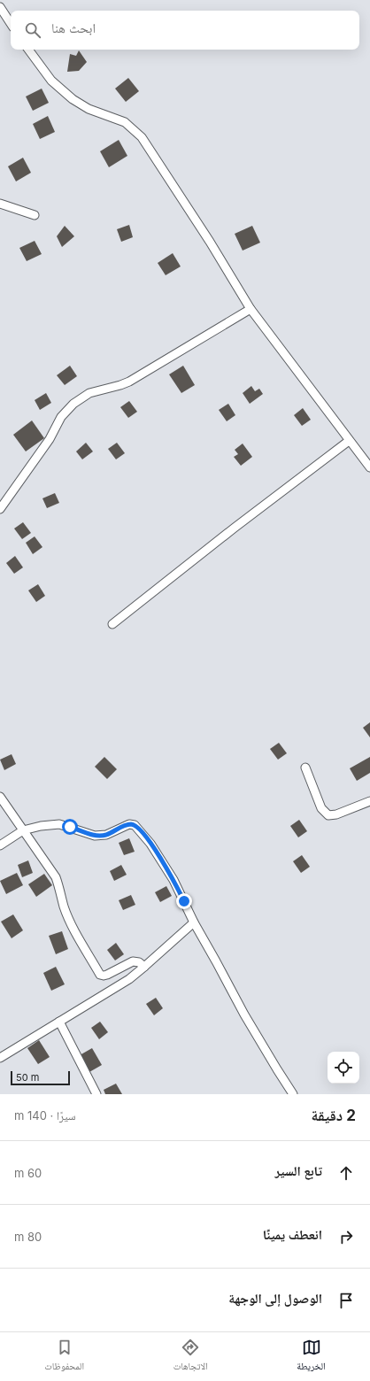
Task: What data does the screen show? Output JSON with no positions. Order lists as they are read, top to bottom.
{
  "scale_bar": "50 m",
  "page": {
    "search": "ابحث هنا",
    "scale": "50 m",
    "heading": ["2 دقيقة", "سيرًا · 140 m"],
    "list": [
      ["تابع السير", "60 m"],
      ["انعطف يمينًا", "80 m"],
      "الوصول إلى الوجهة"
    ],
    "nav": ["الخريطة", "الاتجاهات", "المحفوظات"]
  }
}
